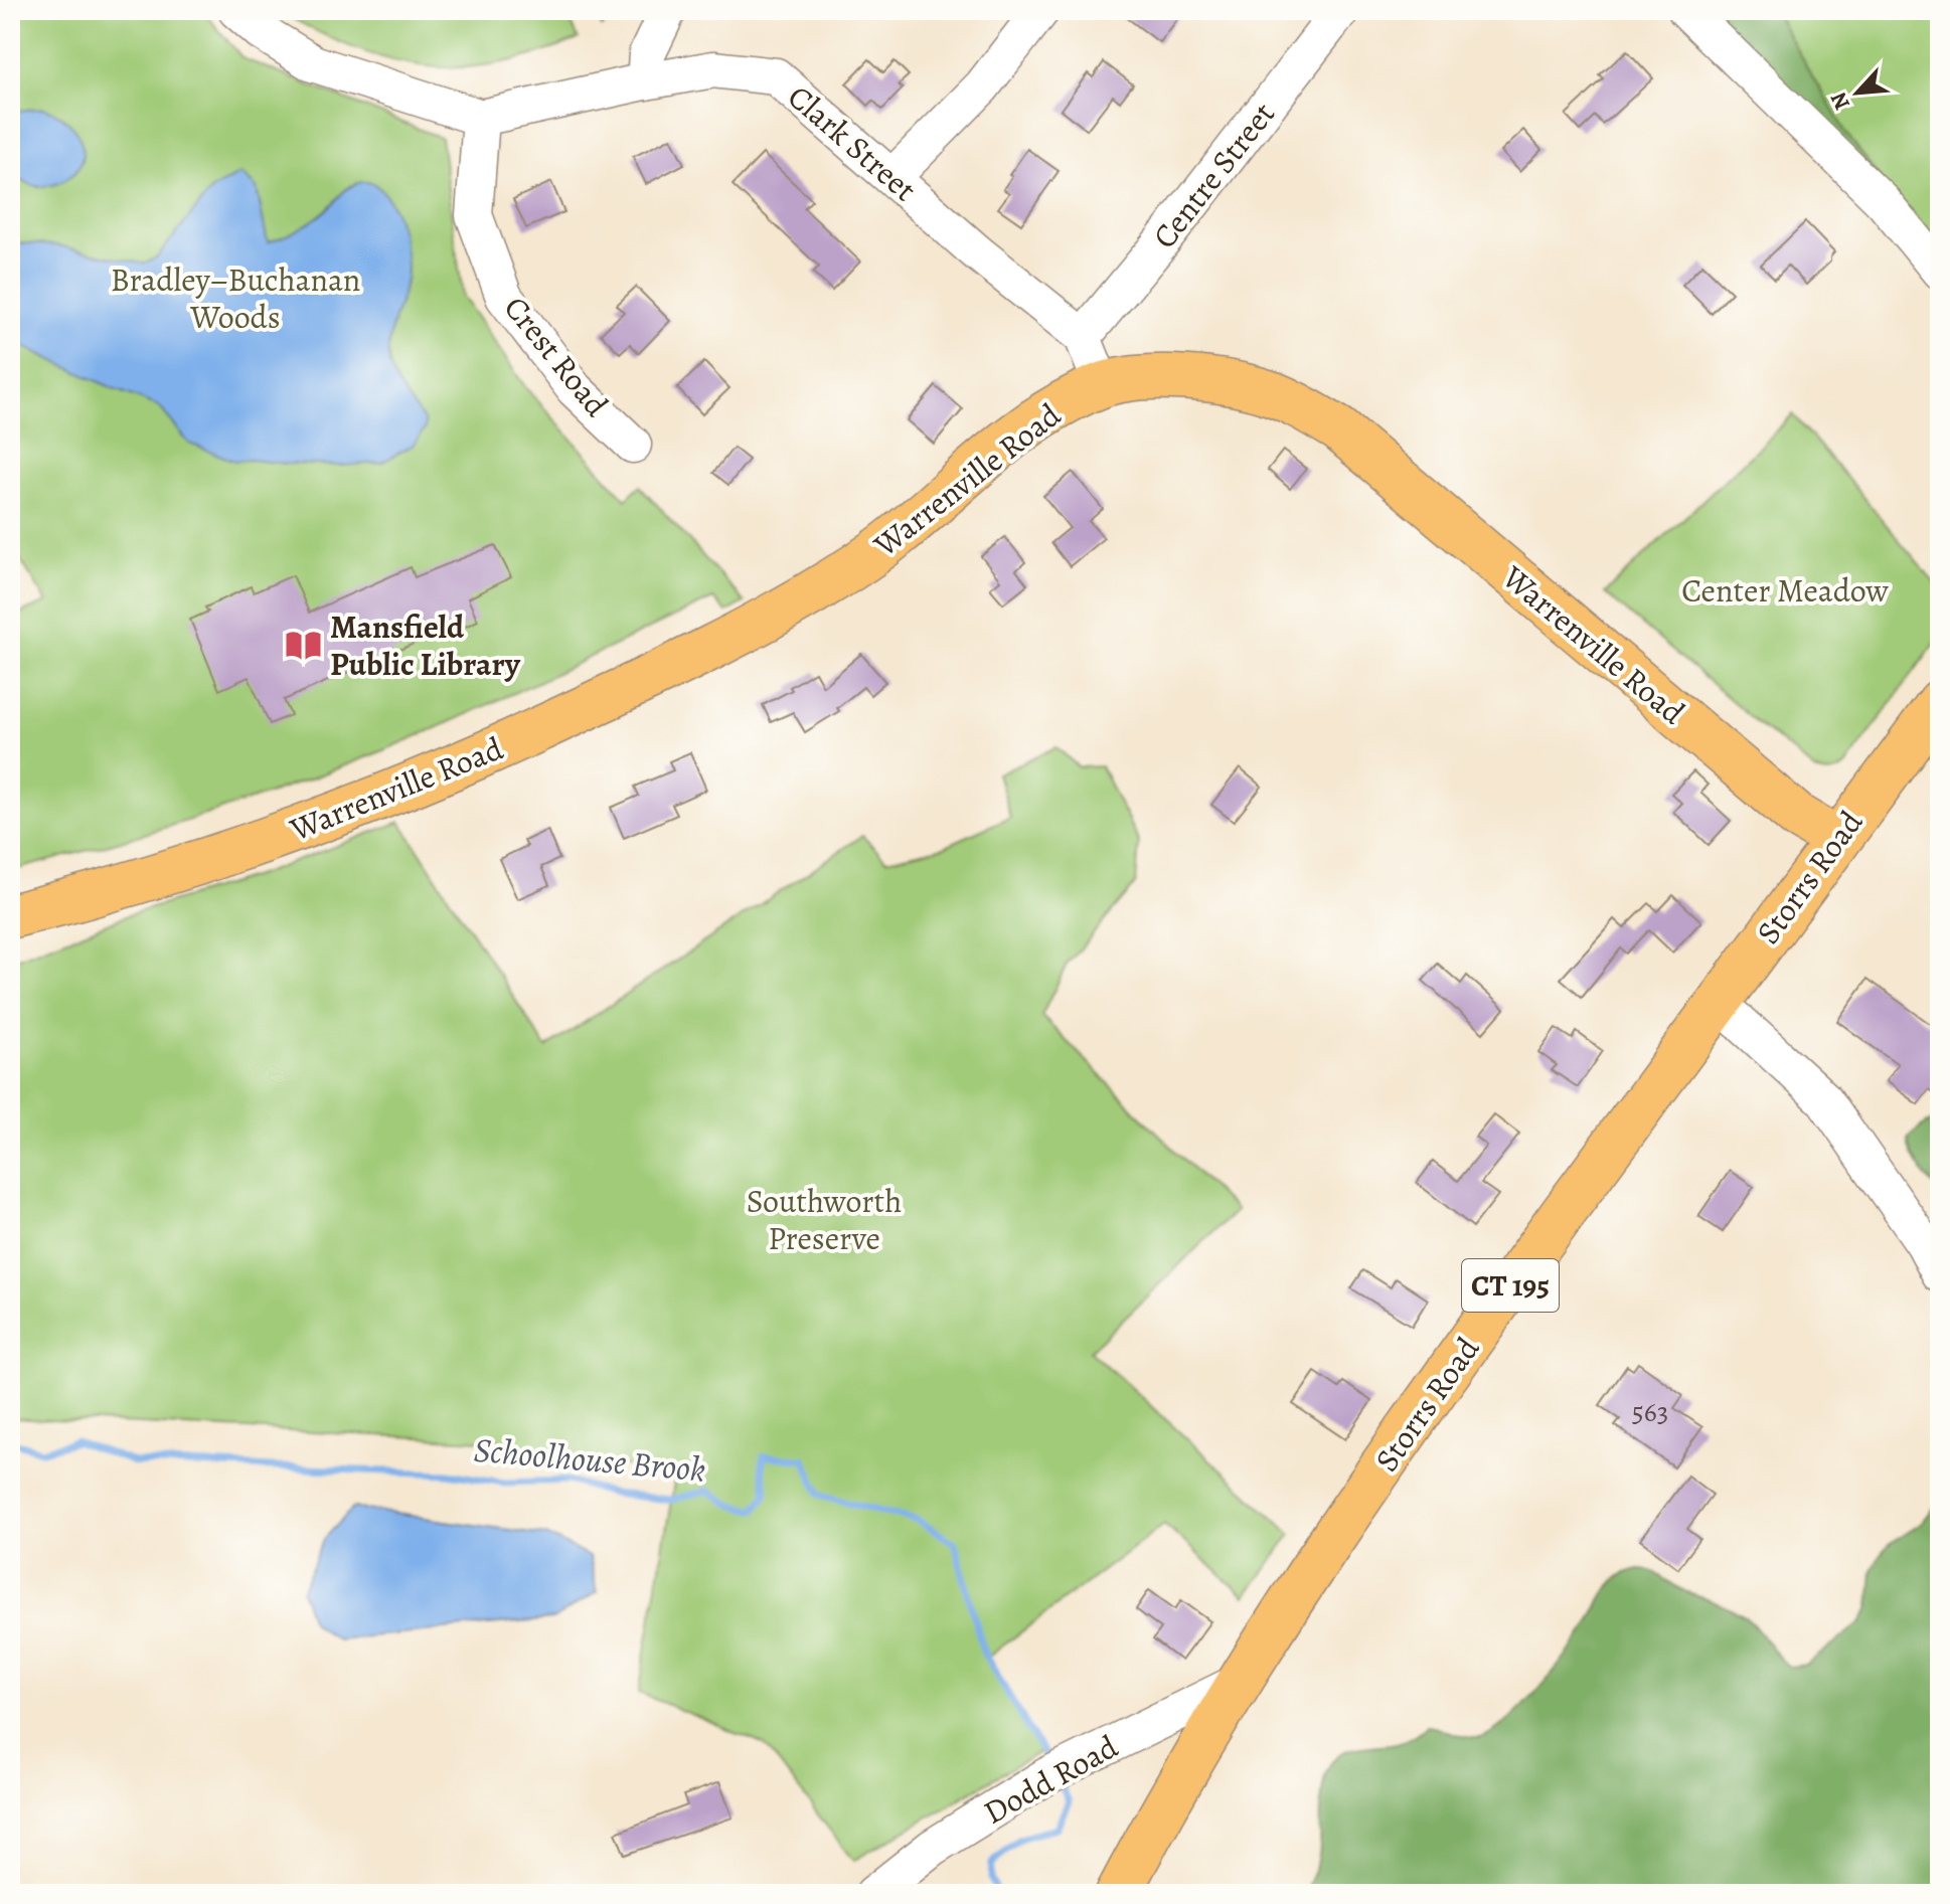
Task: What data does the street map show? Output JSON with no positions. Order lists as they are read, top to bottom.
{
  "streets": {
    "main road": ["Warrenville Road", "Storrs Road", "CT 195"],
    "street": [
      "Clark Street",
      "Centre Street",
      "Crest Road",
      "Dodd Road"
    ]
  },
  "crossings": [
    ["Clark Street", "Centre Street"],
    ["Clark Street", "Crest Road"],
    ["Clark Street", "Warrenville Road"],
    ["Warrenville Road", "Storrs Road"],
    ["Storrs Road", "Dodd Road"]
  ],
  "water": ["Schoolhouse Brook"],
  "parks": ["Bradley–Buchanan Woods", "Center Meadow", "Southworth Preserve"],
  "places": {
    "library": ["Mansfield Public Library"]
  },
  "house_numbers": ["563"],
  "north": "bottom left"
}
